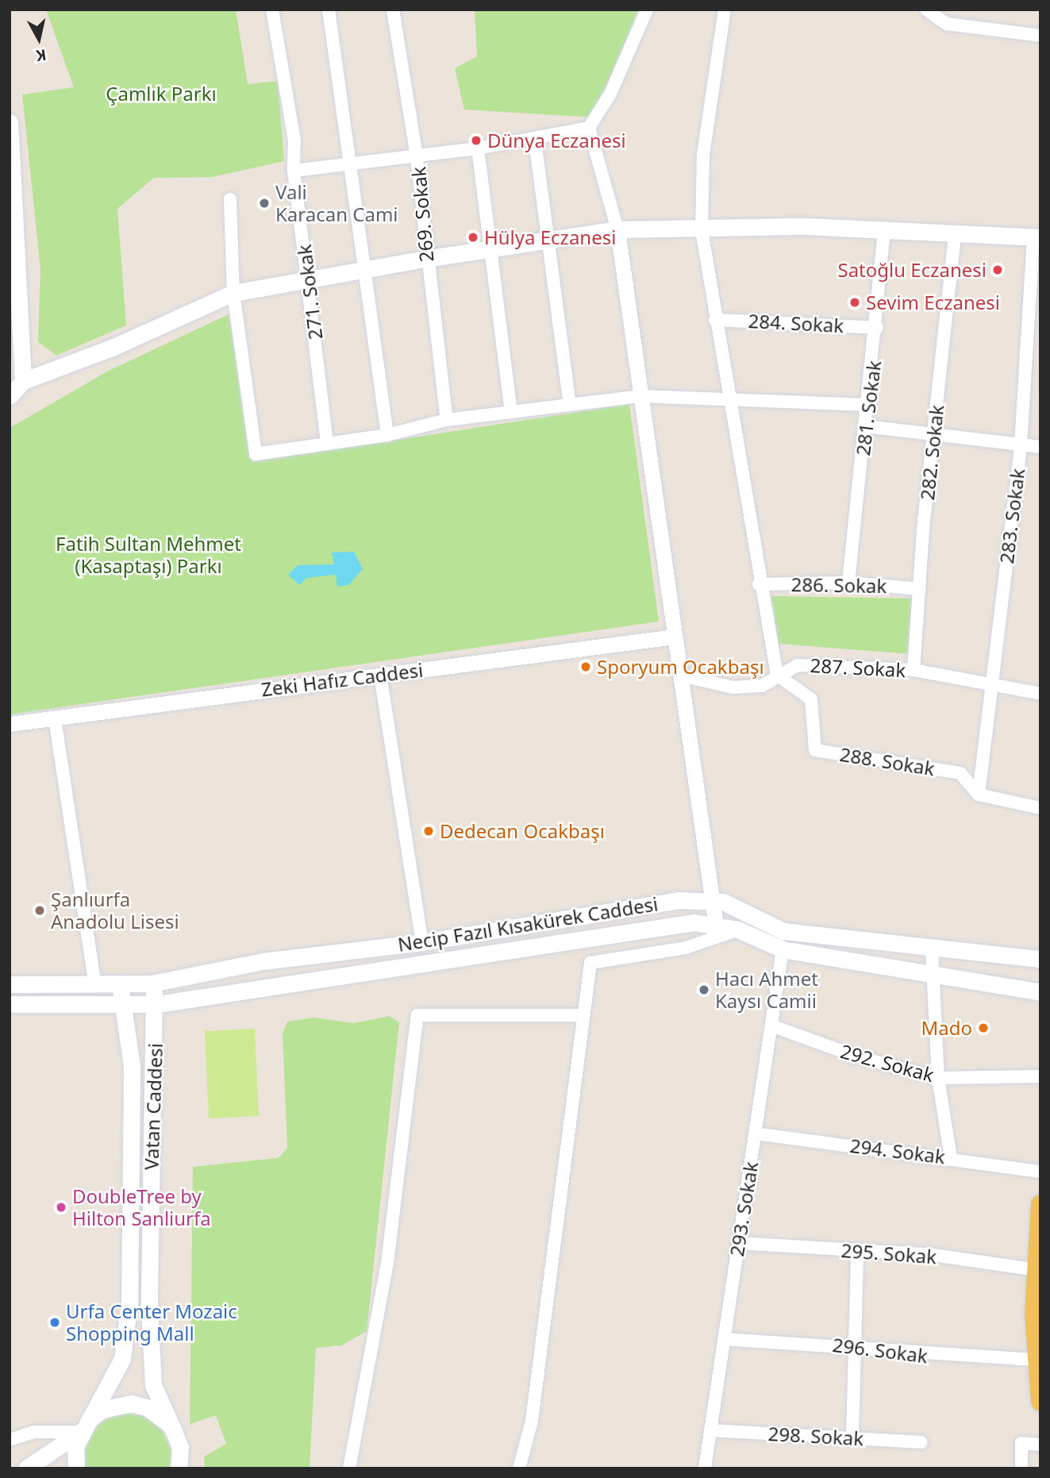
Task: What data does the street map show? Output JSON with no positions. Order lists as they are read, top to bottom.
{
  "streets": {
    "main road": ["Necip Fazıl Kısakürek Caddesi", "Vatan Caddesi"],
    "street": [
      "269. Sokak",
      "271. Sokak",
      "284. Sokak",
      "281. Sokak",
      "282. Sokak",
      "283. Sokak",
      "286. Sokak",
      "287. Sokak",
      "Zeki Hafız Caddesi",
      "288. Sokak",
      "292. Sokak",
      "294. Sokak",
      "293. Sokak",
      "295. Sokak",
      "296. Sokak",
      "298. Sokak"
    ]
  },
  "crossings": [
    ["284. Sokak", "281. Sokak"],
    ["281. Sokak", "286. Sokak"],
    ["282. Sokak", "286. Sokak"],
    ["282. Sokak", "287. Sokak"],
    ["283. Sokak", "287. Sokak"],
    ["283. Sokak", "288. Sokak"],
    ["287. Sokak", "288. Sokak"],
    ["Necip Fazıl Kısakürek Caddesi", "Vatan Caddesi"],
    ["Necip Fazıl Kısakürek Caddesi", "293. Sokak"],
    ["292. Sokak", "293. Sokak"],
    ["294. Sokak", "293. Sokak"],
    ["293. Sokak", "295. Sokak"],
    ["293. Sokak", "296. Sokak"],
    ["293. Sokak", "298. Sokak"]
  ],
  "parks": ["Çamlık Parkı", "Fatih Sultan Mehmet (Kasaptaşı) Parkı"],
  "places": [
    "Dünya Eczanesi",
    "Vali Karacan Cami",
    "Hülya Eczanesi",
    "Satoğlu Eczanesi",
    "Sevim Eczanesi",
    "Sporyum Ocakbaşı",
    "Dedecan Ocakbaşı",
    "Şanlıurfa Anadolu Lisesi",
    "Hacı Ahmet Kaysı Camii",
    "Mado",
    "DoubleTree by Hilton Sanliurfa",
    "Urfa Center Mozaic Shopping Mall"
  ],
  "north": "bottom"
}
